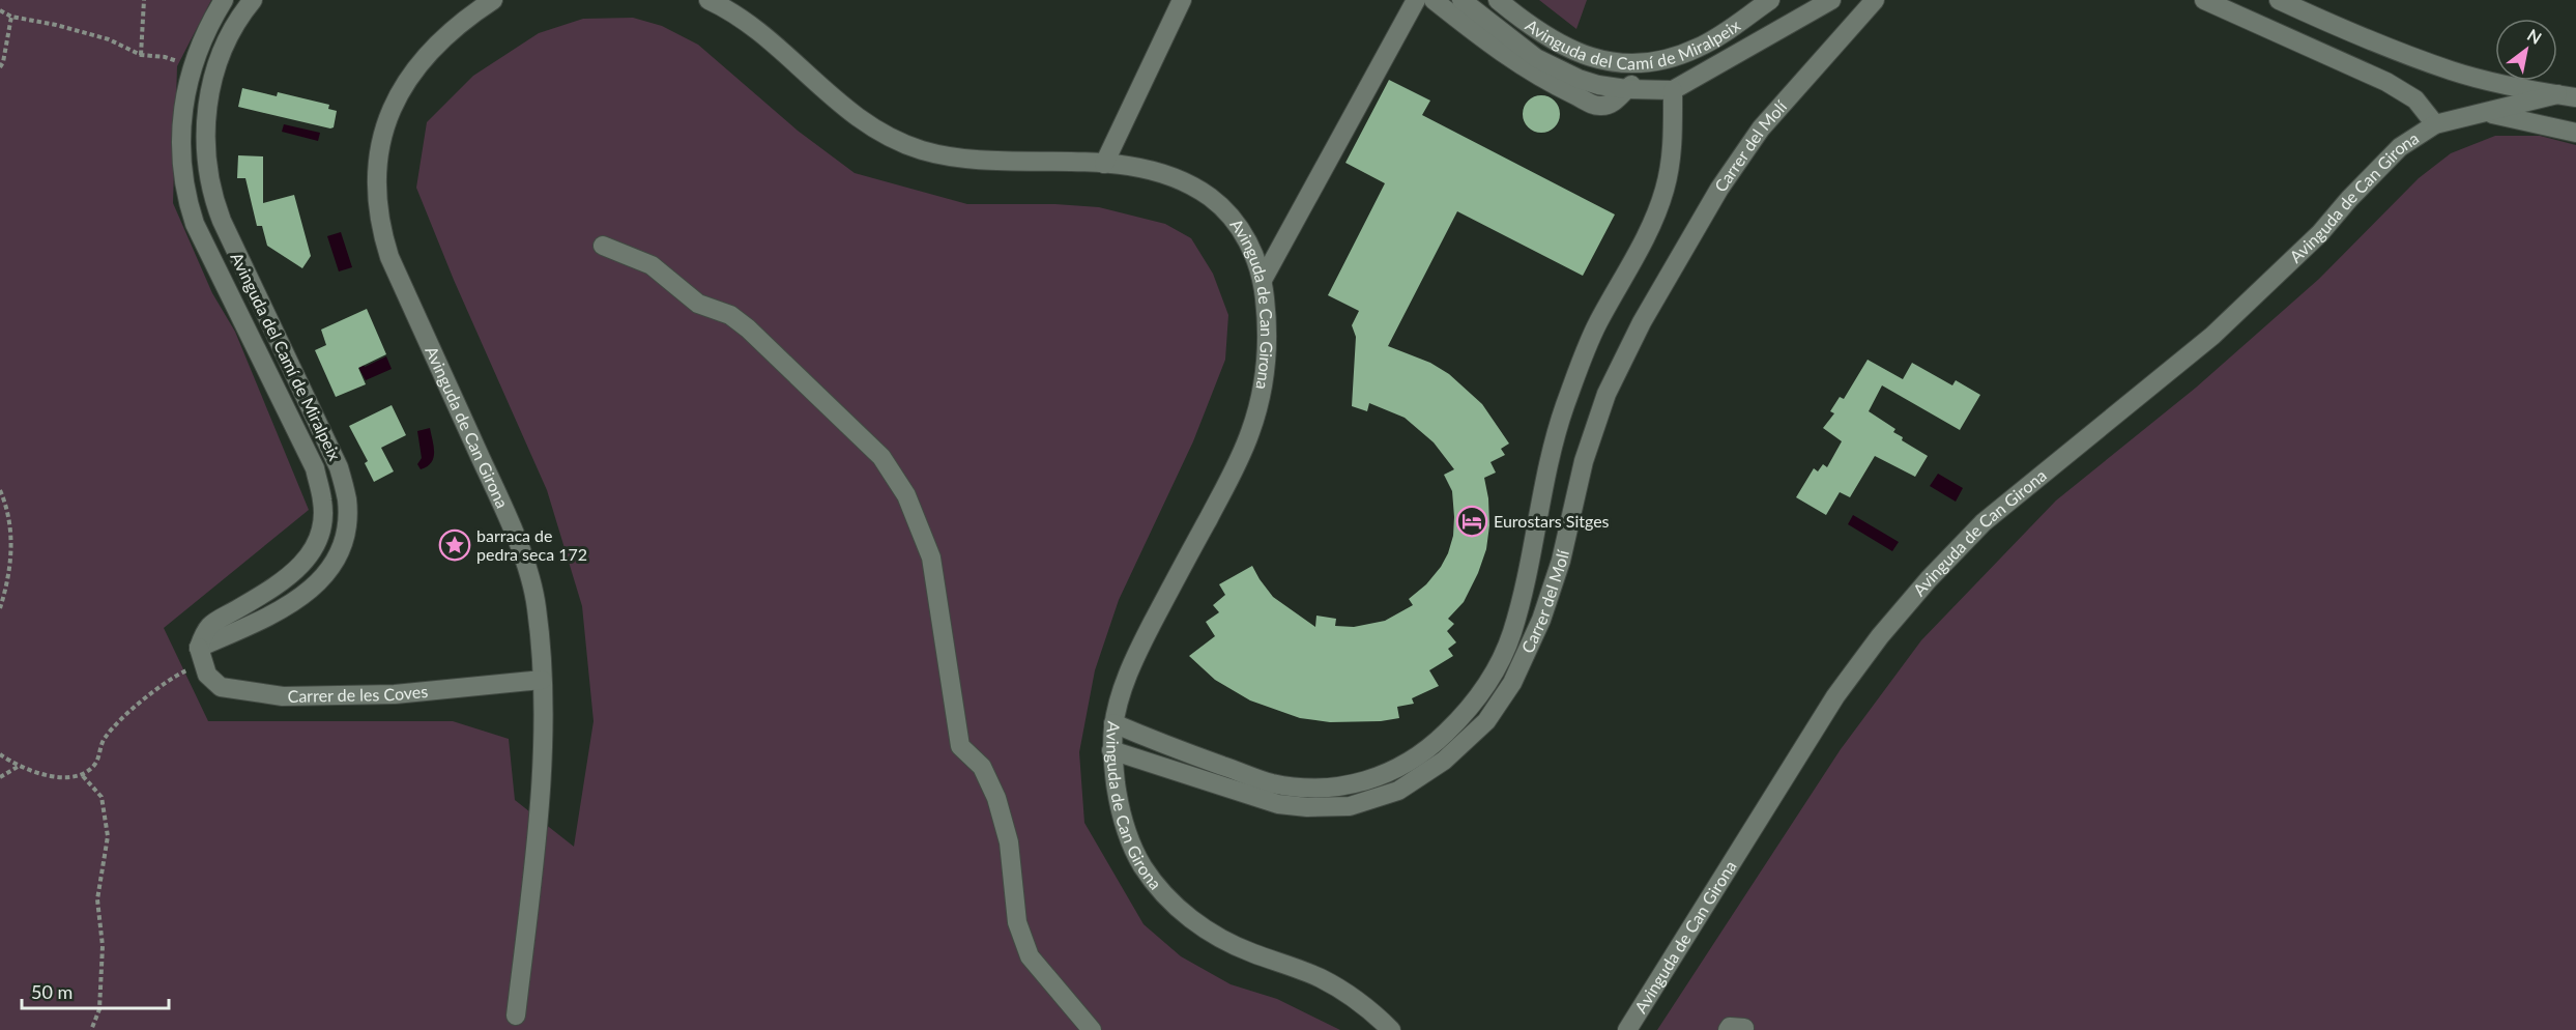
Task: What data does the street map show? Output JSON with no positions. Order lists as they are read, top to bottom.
{
  "streets": {
    "street": [
      "Avinguda del Camí de Miralpeix",
      "Carrer del Molí",
      "Avinguda de Can Girona",
      "Carrer de les Coves"
    ]
  },
  "crossings": [
    ["Avinguda del Camí de Miralpeix", "Carrer del Molí"],
    ["Avinguda del Camí de Miralpeix", "Carrer de les Coves"],
    ["Carrer del Molí", "Avinguda de Can Girona"],
    ["Avinguda de Can Girona", "Carrer de les Coves"]
  ],
  "places": {
    "hotel": ["Eurostars Sitges"],
    "place": ["barraca de pedra seca 172"]
  },
  "scale_bar": "50 m",
  "north": "top right"
}
